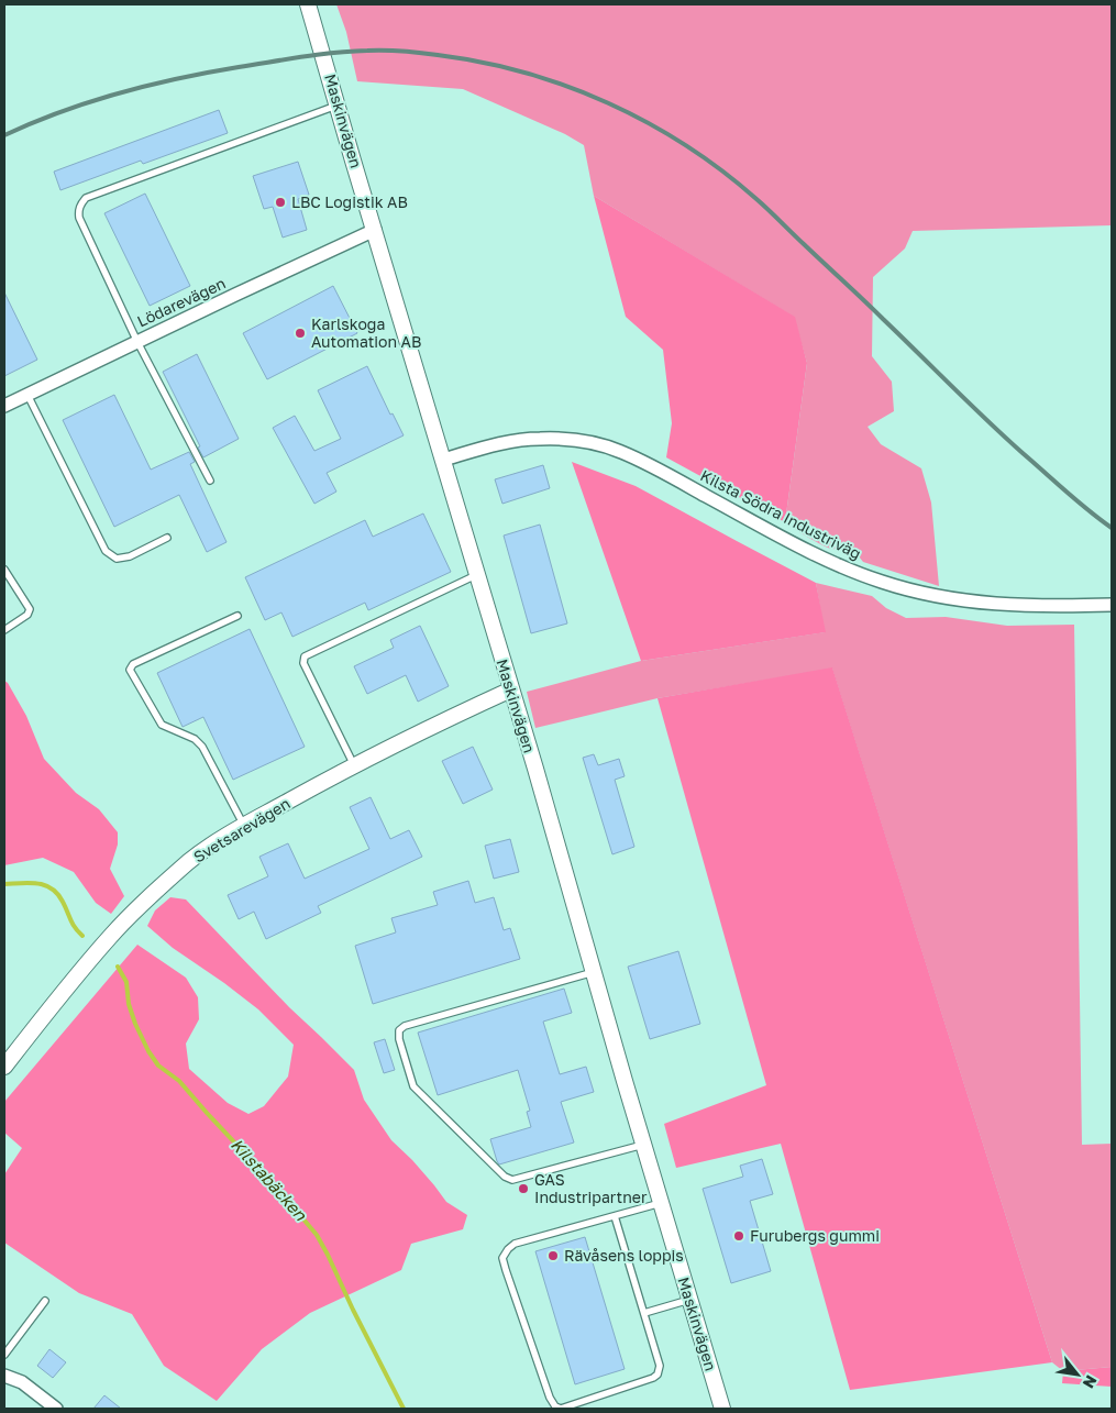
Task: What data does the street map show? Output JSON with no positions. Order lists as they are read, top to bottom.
{
  "streets": {
    "street": [
      "Maskinvägen",
      "Lödarevägen",
      "Kilsta Södra Industriväg",
      "Svetsarevägen"
    ]
  },
  "crossings": [
    ["Maskinvägen", "Lödarevägen"],
    ["Maskinvägen", "Kilsta Södra Industriväg"],
    ["Maskinvägen", "Svetsarevägen"]
  ],
  "water": ["Kilstabäcken"],
  "places": [
    "LBC Logistik AB",
    "Karlskoga Automation AB",
    "GAS Industripartner",
    "Furubergs gummi",
    "Rävåsens loppis"
  ],
  "north": "bottom right"
}
